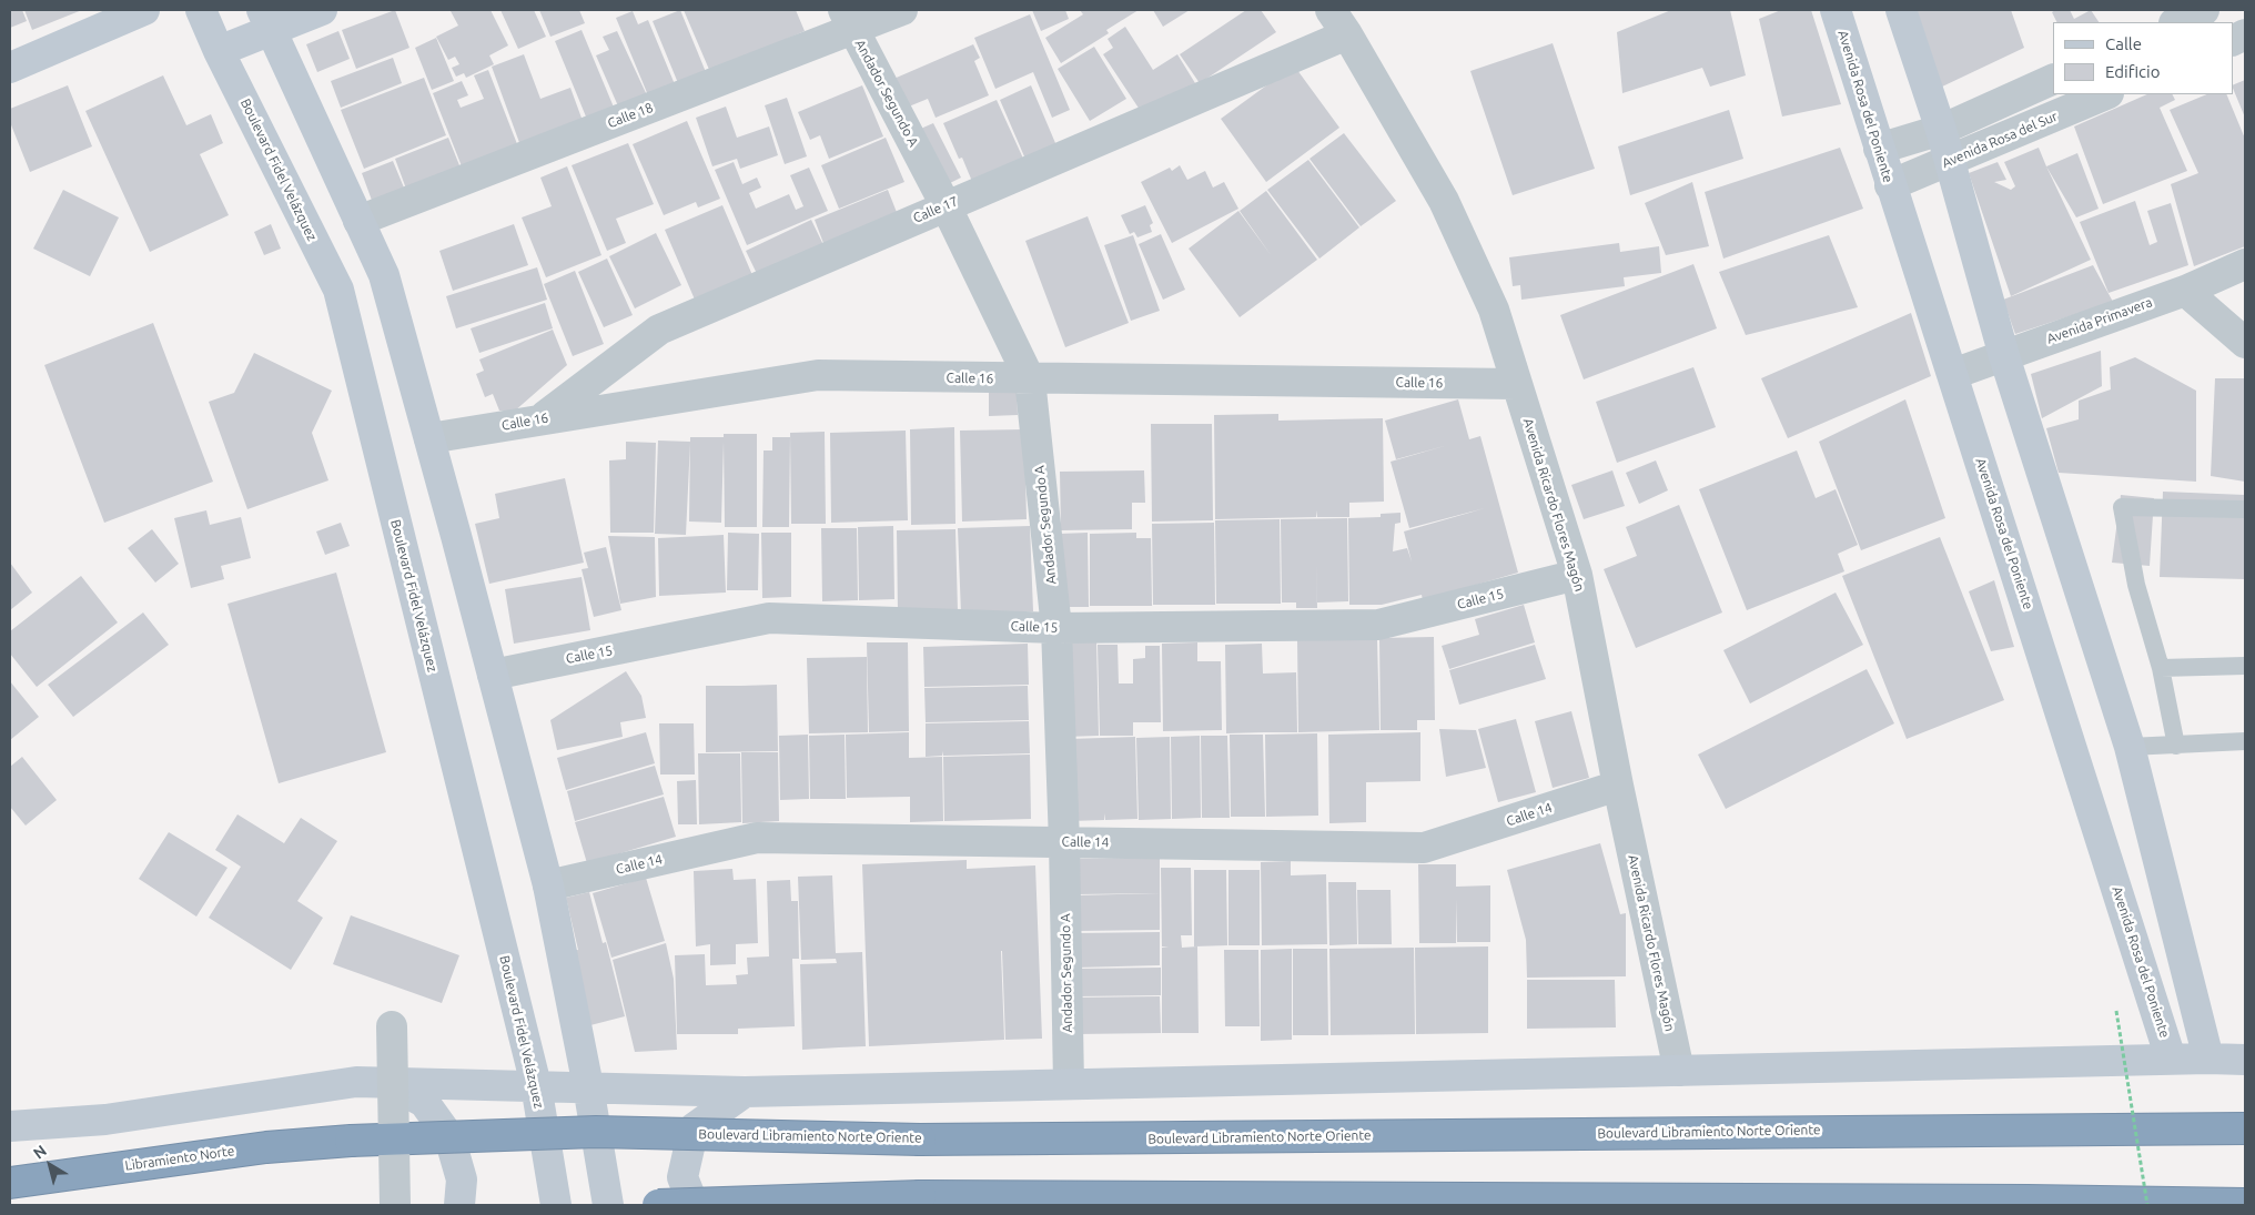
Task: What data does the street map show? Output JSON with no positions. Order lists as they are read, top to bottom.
{
  "streets": {
    "highway": ["Boulevard Libramiento Norte Oriente", "Libramiento Norte"],
    "street": [
      "Andador Segundo A",
      "Avenida Rosa del Poniente",
      "Calle 18",
      "Avenida Rosa del Sur",
      "Boulevard Fidel Velázquez",
      "Calle 17",
      "Avenida Primavera",
      "Calle 16",
      "Avenida Ricardo Flores Magón",
      "Calle 15",
      "Calle 14"
    ]
  },
  "crossings": [
    ["Andador Segundo A", "Calle 18"],
    ["Andador Segundo A", "Calle 17"],
    ["Andador Segundo A", "Calle 16"],
    ["Andador Segundo A", "Calle 15"],
    ["Andador Segundo A", "Calle 14"],
    ["Avenida Rosa del Poniente", "Avenida Rosa del Sur"],
    ["Avenida Rosa del Poniente", "Avenida Primavera"],
    ["Calle 17", "Calle 16"],
    ["Calle 17", "Avenida Ricardo Flores Magón"],
    ["Calle 16", "Avenida Ricardo Flores Magón"],
    ["Avenida Ricardo Flores Magón", "Calle 15"],
    ["Avenida Ricardo Flores Magón", "Calle 14"],
    ["Boulevard Libramiento Norte Oriente", "Libramiento Norte"]
  ],
  "legend": ["Calle", "Edificio"],
  "north": "top left"
}
